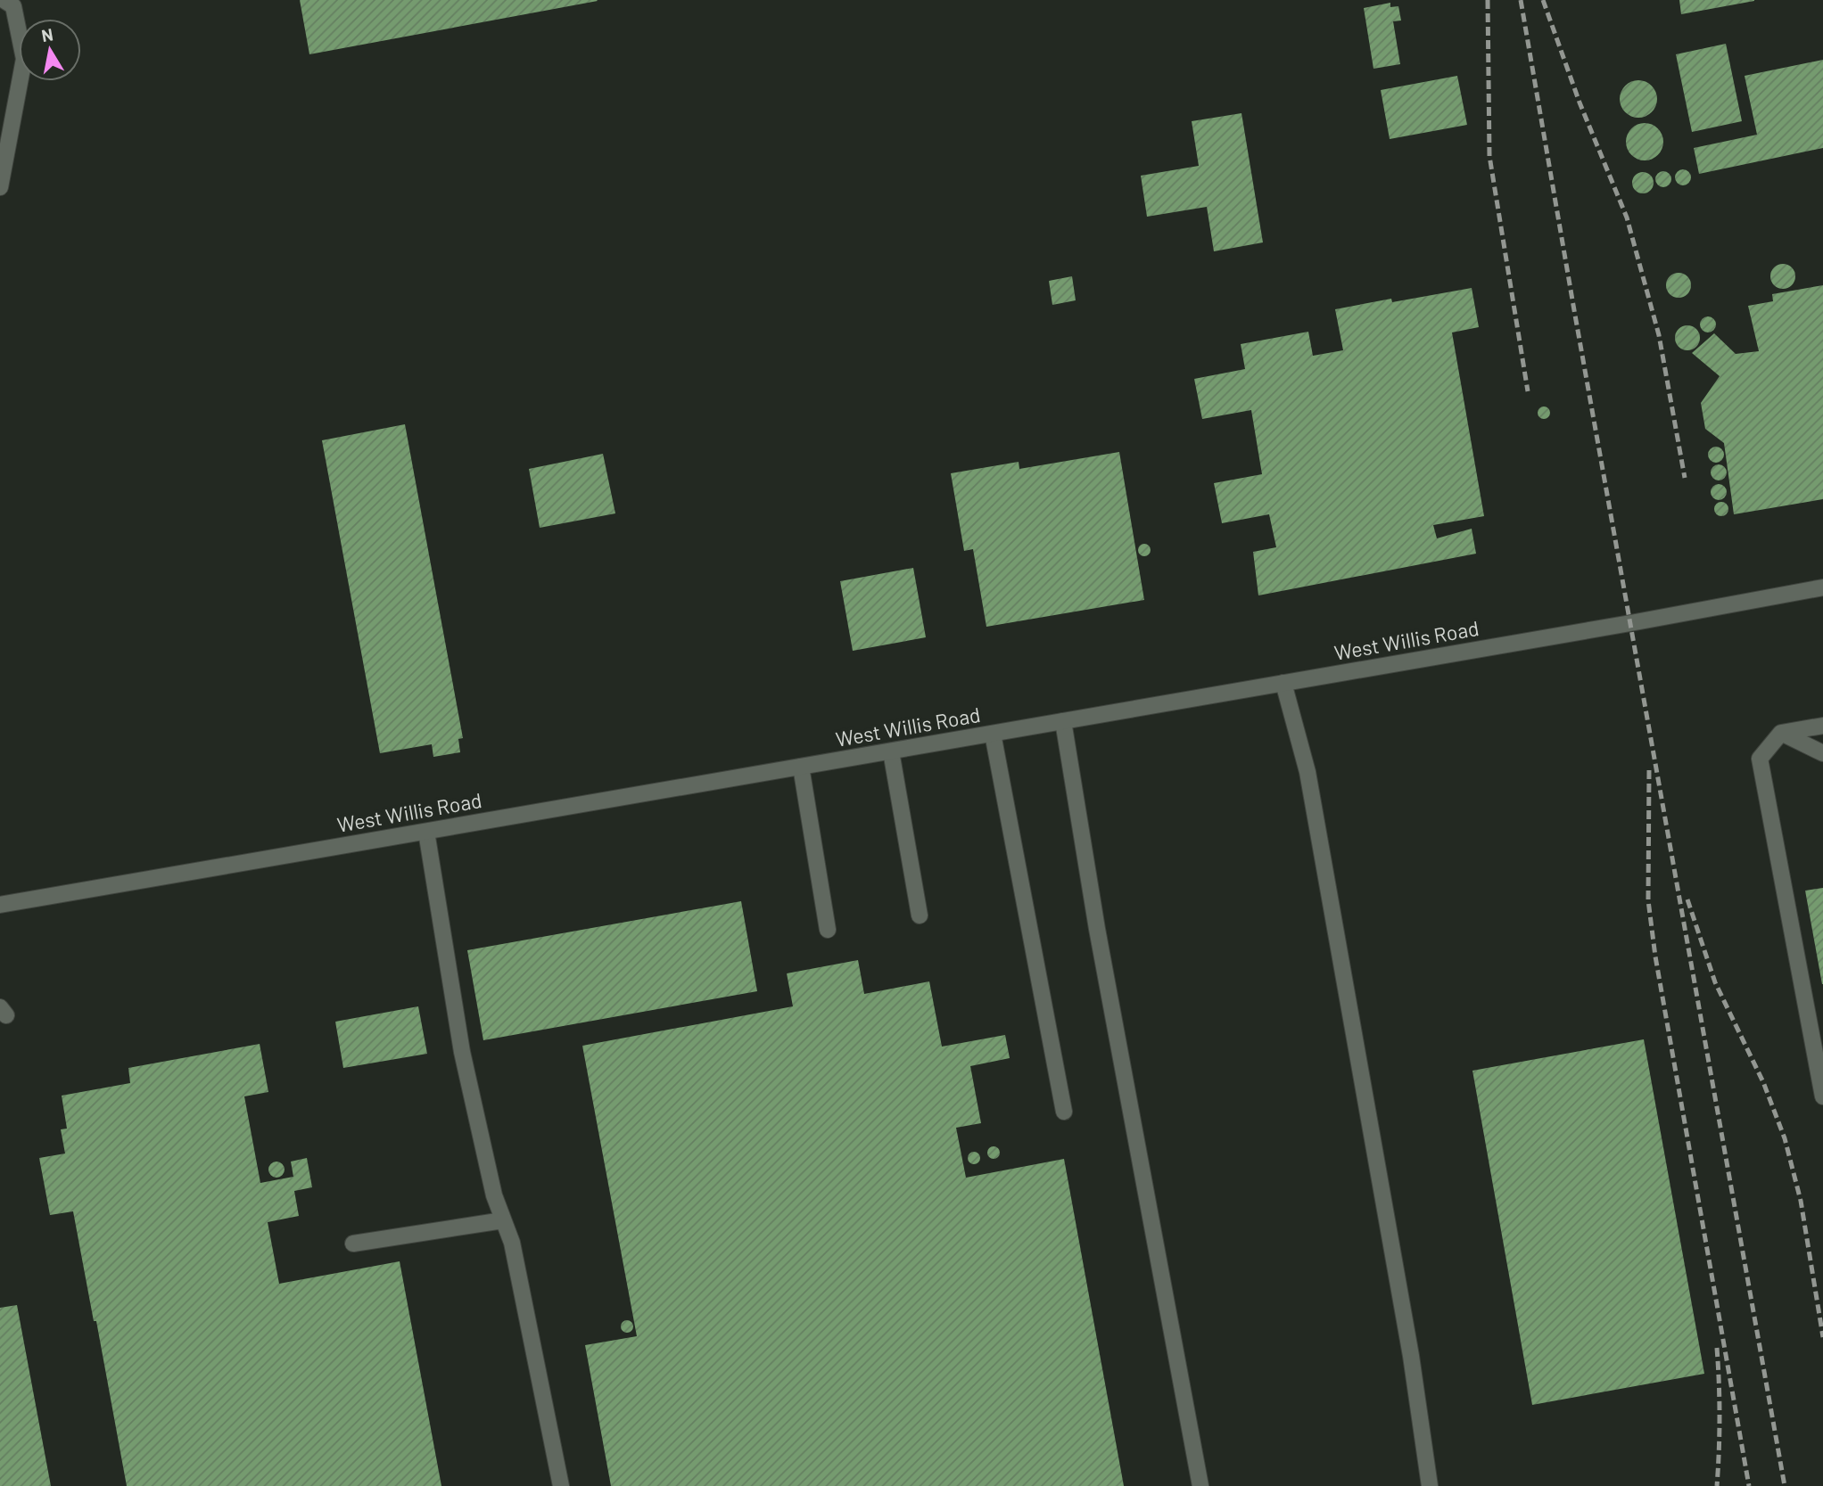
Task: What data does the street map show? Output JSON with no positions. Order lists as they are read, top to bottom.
{
  "streets": {
    "street": ["West Willis Road"]
  },
  "north": "top"
}
